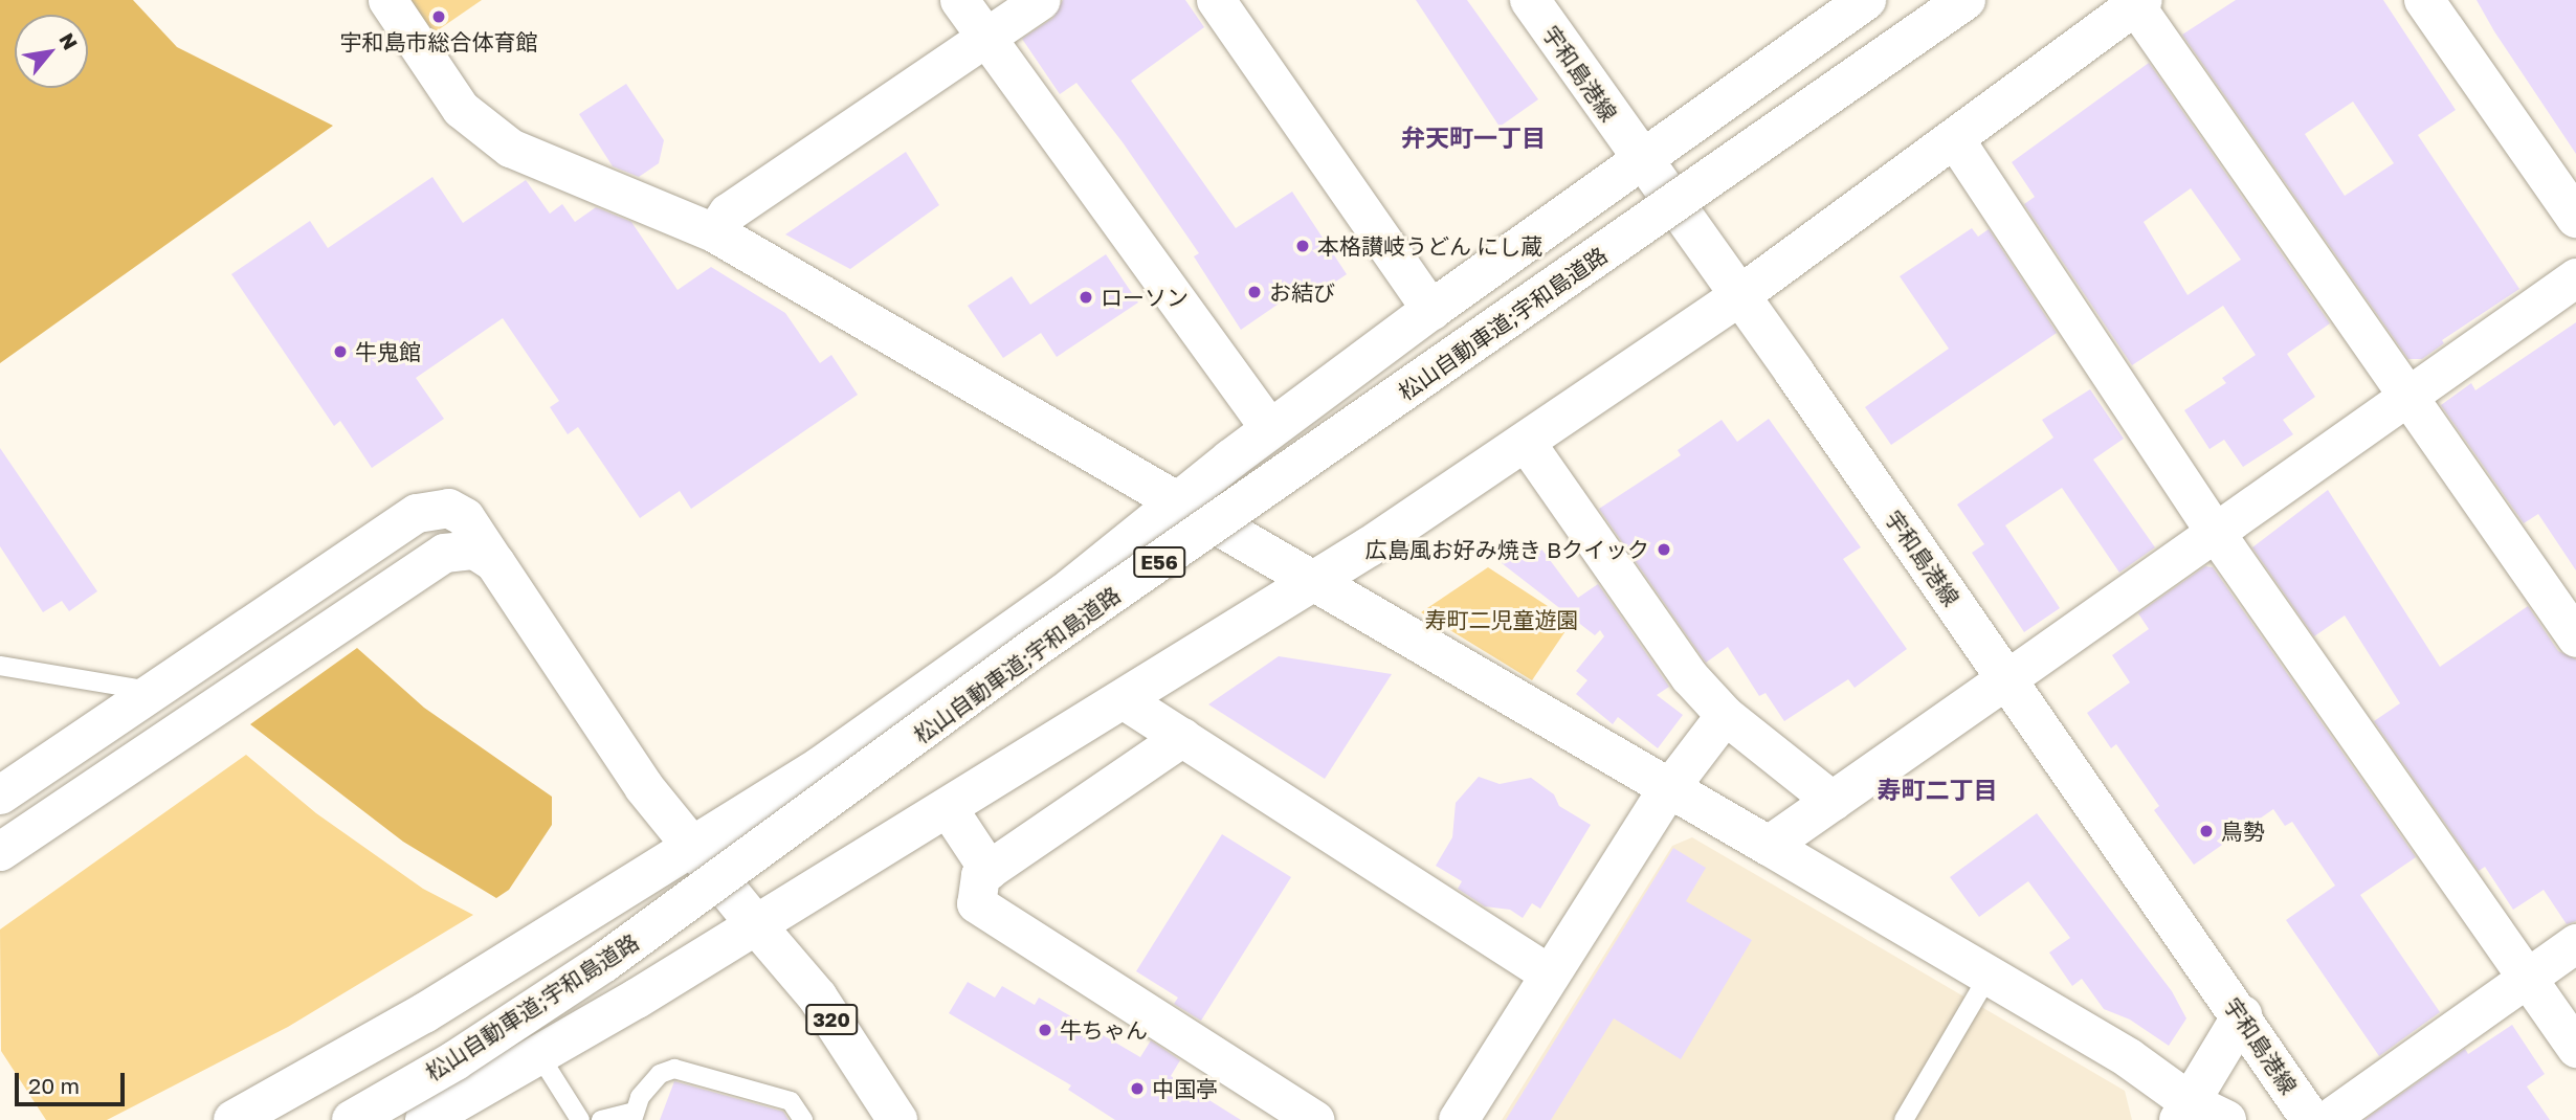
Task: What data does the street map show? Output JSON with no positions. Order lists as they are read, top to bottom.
{
  "streets": {
    "main road": [
      "宇和島港線",
      "松山自動車道;宇和島道路",
      "E56",
      "320"
    ]
  },
  "districts": ["弁天町一丁目", "寿町二丁目"],
  "parks": ["寿町二児童遊園"],
  "places": [
    "宇和島市総合体育館",
    "本格讃岐うどん にし蔵",
    "お結び",
    "ローソン",
    "牛鬼館",
    "広島風お好み焼き Bクイック",
    "鳥勢",
    "牛ちゃん",
    "中国亭"
  ],
  "scale_bar": "20 m",
  "north": "top right"
}
